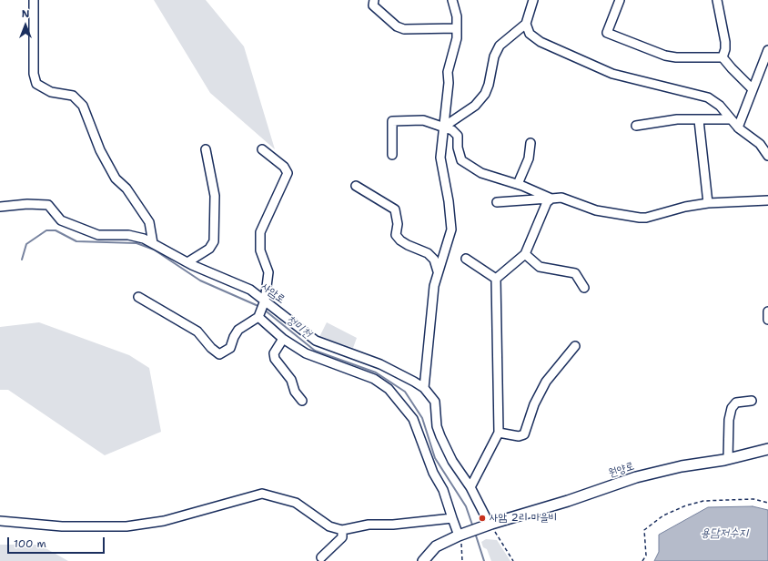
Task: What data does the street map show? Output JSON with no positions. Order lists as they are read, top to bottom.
{
  "streets": {
    "main road": ["원양로"],
    "street": ["사암로"]
  },
  "crossings": [
    ["사암로", "원양로"]
  ],
  "water": ["청미천", "용담저수지"],
  "places": ["사암 2리 마을비"],
  "scale_bar": "100 m",
  "north": "top"
}
